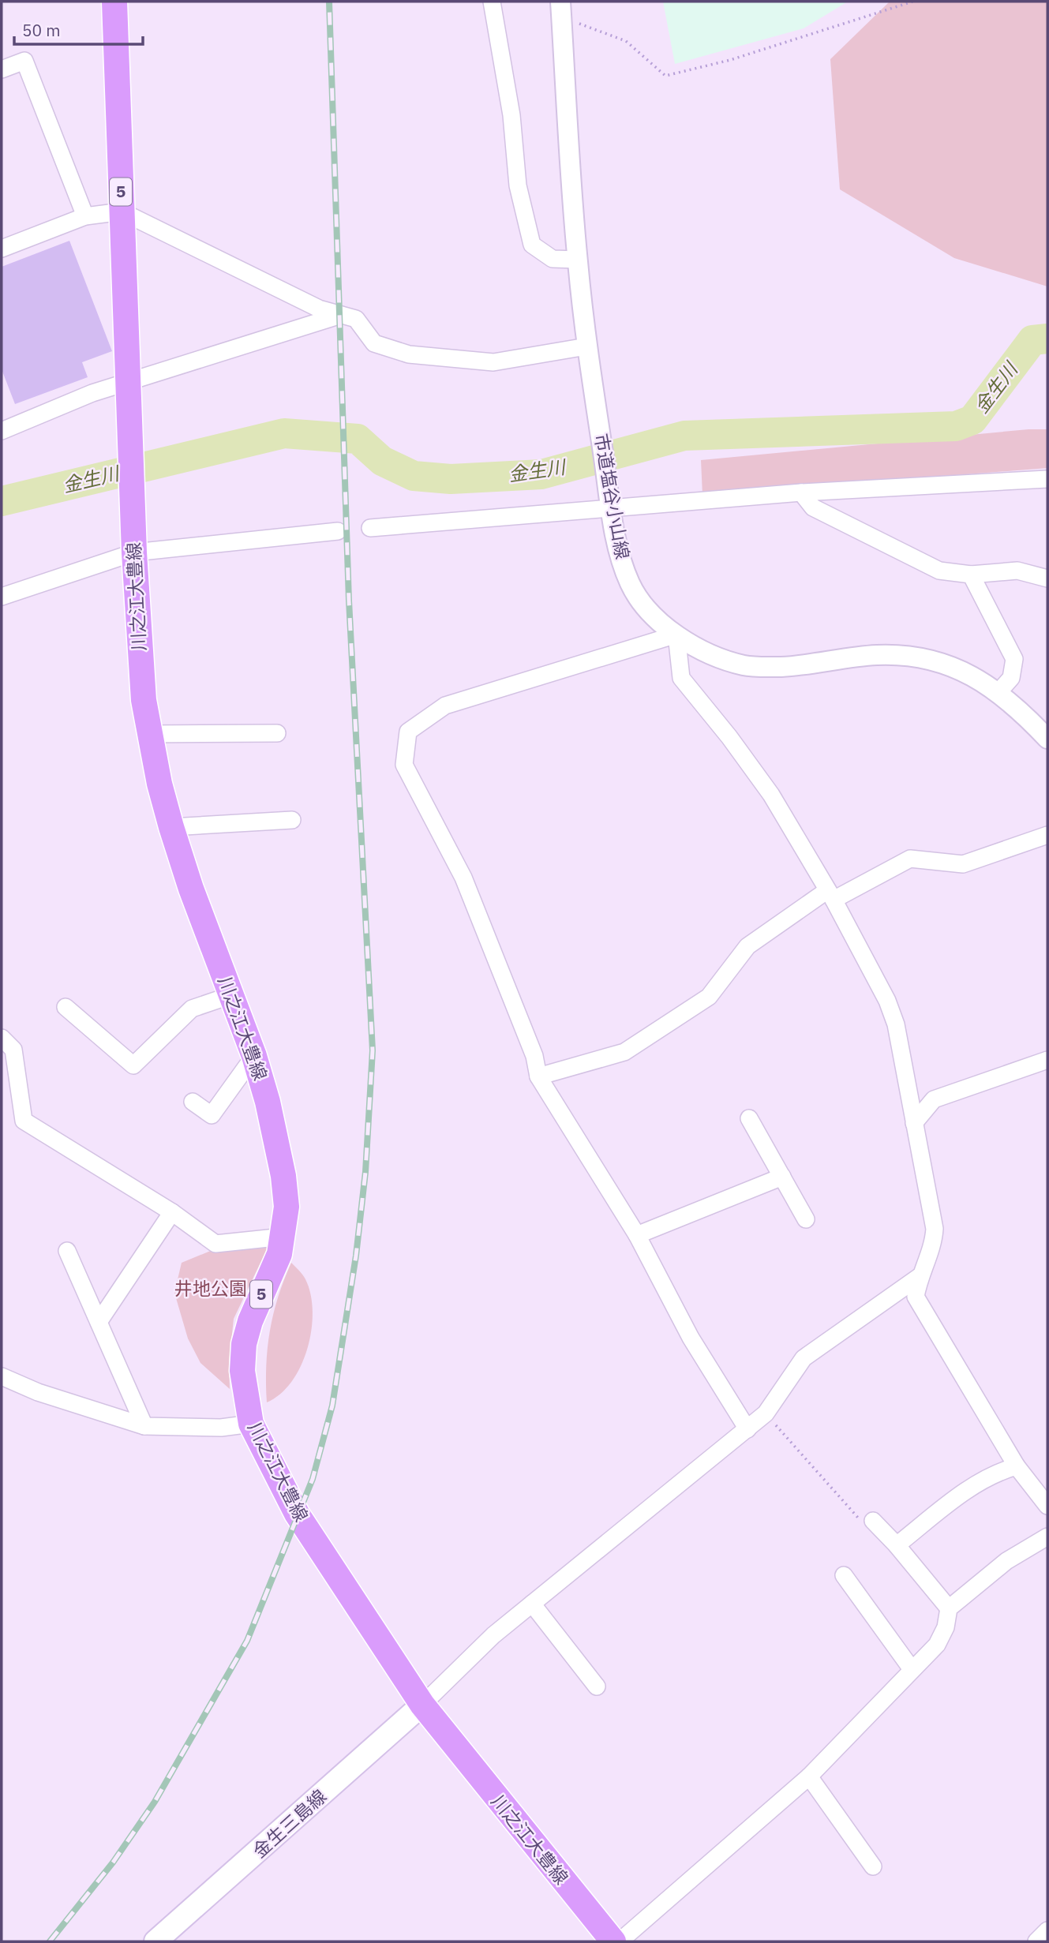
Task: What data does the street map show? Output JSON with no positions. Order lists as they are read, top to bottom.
{
  "streets": {
    "main road": ["5", "川之江大豊線", "金生三島線"],
    "street": ["市道塩谷小山線"]
  },
  "crossings": [
    ["川之江大豊線", "金生三島線"]
  ],
  "water": ["金生川"],
  "parks": ["井地公園"],
  "scale_bar": "50 m"
}
